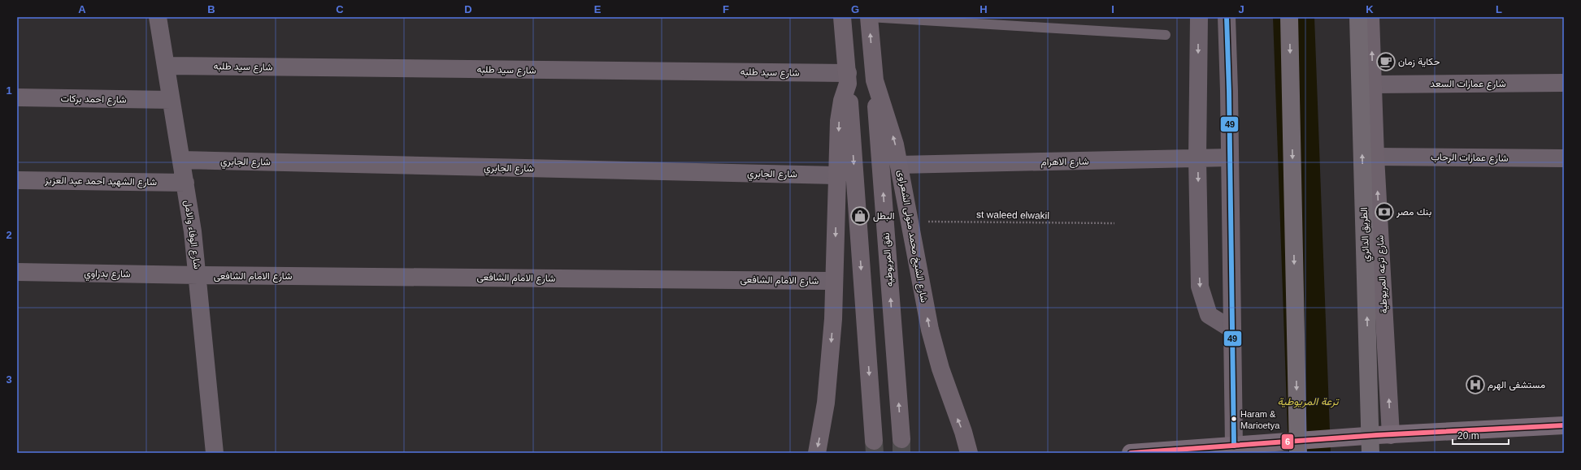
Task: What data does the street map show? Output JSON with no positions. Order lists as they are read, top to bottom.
{
  "streets": {
    "highway": ["الطريق الدائري"],
    "main road": ["شارع الشيخ محمد متولى الشعراوى", "نفق المريوطيه", "شارع ترعه المريوطية"],
    "street": [
      "شارع سيد طلبه",
      "شارع عمارات السعد",
      "شارع احمد بركات",
      "شارع عمارات الرحاب",
      "شارع الجابري",
      "شارع الاهرام",
      "شارع الشهيد احمد عبد العزيز",
      "شارع الوفاء والامل",
      "شارع بدراوي",
      "شارع الامام الشافعى"
    ],
    "path": ["st waleed elwakil"]
  },
  "crossings": [
    ["شارع سيد طلبه", "شارع الوفاء والامل"],
    ["شارع عمارات السعد", "شارع ترعه المريوطية"],
    ["شارع احمد بركات", "شارع الوفاء والامل"],
    ["شارع عمارات الرحاب", "شارع ترعه المريوطية"],
    ["شارع الجابري", "شارع الوفاء والامل"],
    ["شارع الاهرام", "شارع الشيخ محمد متولى الشعراوى"],
    ["شارع الشهيد احمد عبد العزيز", "شارع الوفاء والامل"],
    ["st waleed elwakil", "شارع الشيخ محمد متولى الشعراوى"],
    ["شارع الوفاء والامل", "شارع بدراوي"],
    ["شارع الوفاء والامل", "شارع الامام الشافعى"],
    ["شارع الشيخ محمد متولى الشعراوى", "نفق المريوطيه"],
    ["شارع بدراوي", "شارع الامام الشافعى"]
  ],
  "water": ["ترعة المريوطية"],
  "places": {
    "cafe": ["حكاية زمان"],
    "bank": ["بنك مصر"],
    "shop": ["البطل"],
    "hospital": ["مستشفى الهرم"],
    "other": ["Haram & Marioetya"]
  },
  "lines": ["transit line 49", "transit line 6"],
  "scale_bar": "20 m",
  "grid": {
    "columns": [
      "A",
      "B",
      "C",
      "D",
      "E",
      "F",
      "G",
      "H",
      "I",
      "J",
      "K",
      "L"
    ],
    "rows": ["1", "2", "3"]
  }
}
